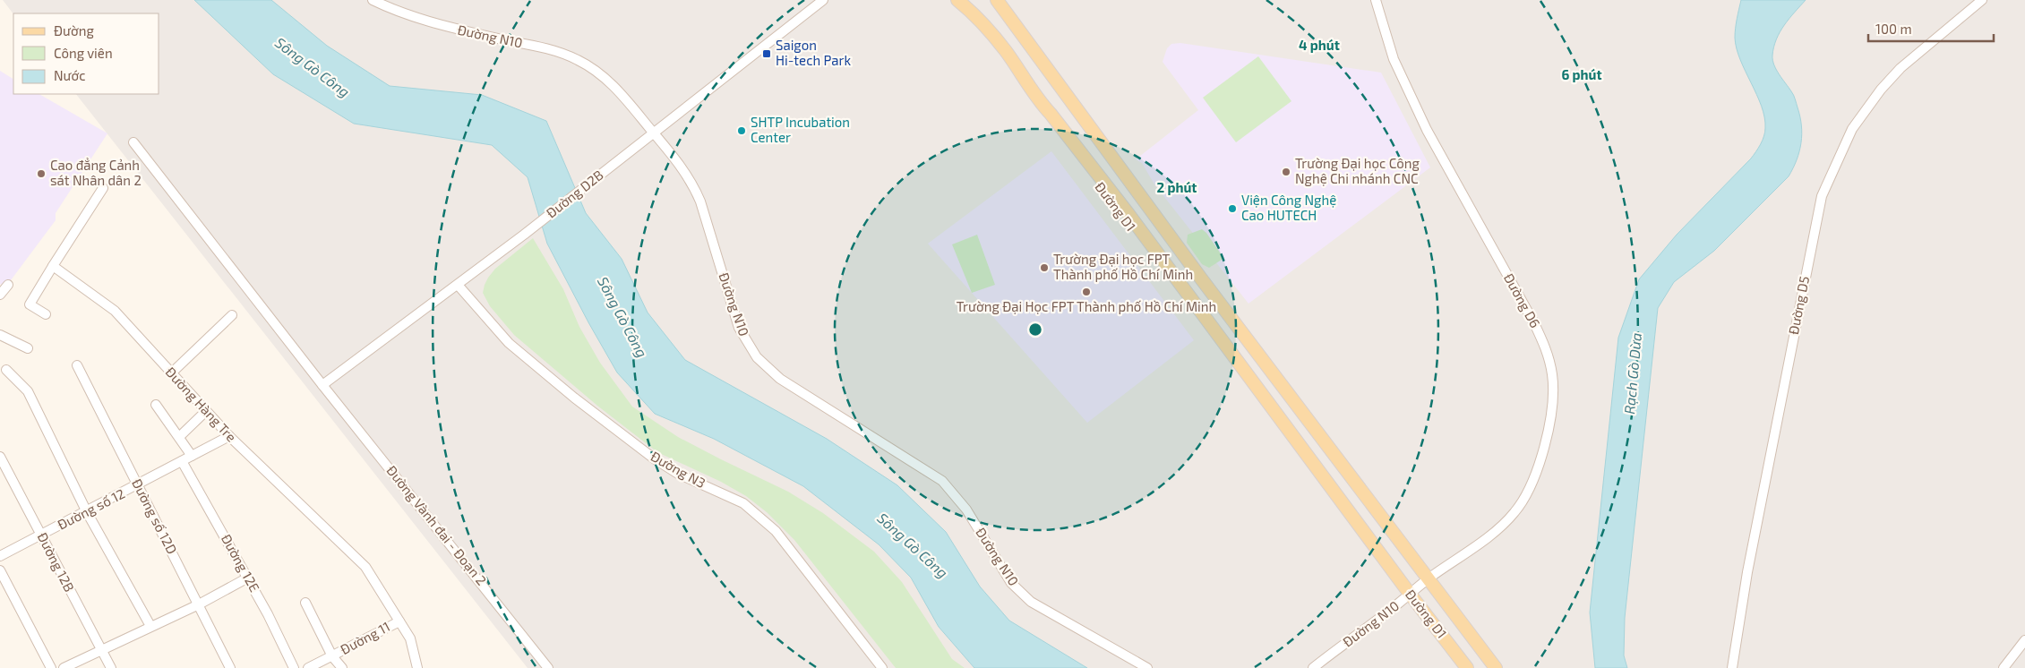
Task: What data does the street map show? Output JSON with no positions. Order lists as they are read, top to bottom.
{
  "streets": {
    "main road": ["Đường D1"],
    "street": [
      "Đường N10",
      "Đường D2B",
      "Đường D6",
      "Đường D5",
      "Đường Hàng Tre",
      "Đường N3",
      "Đường số 12",
      "Đường số 12D",
      "Đường Vành đai - Đoạn 2",
      "Đường 12B",
      "Đường 12E",
      "Đường 11"
    ]
  },
  "crossings": [
    ["Đường N10", "Đường D2B"],
    ["Đường N10", "Đường D1"],
    ["Đường N10", "Đường D6"],
    ["Đường D2B", "Đường N3"],
    ["Đường D2B", "Đường Vành đai - Đoạn 2"],
    ["Đường D1", "Đường D6"],
    ["Đường Hàng Tre", "Đường số 12"],
    ["Đường Hàng Tre", "Đường 11"],
    ["Đường số 12", "Đường số 12D"],
    ["Đường số 12", "Đường 12B"],
    ["Đường số 12", "Đường 12E"]
  ],
  "water": ["Sông Gò Công", "Rạch Gò Dừa"],
  "places": {
    "transit": ["Saigon Hi-tech Park"],
    "other": [
      "SHTP Incubation Center",
      "Trường Đại học Công Nghệ Chi nhánh CNC",
      "Cao đẳng Cảnh sát Nhân dân 2",
      "Viện Công Nghệ Cao HUTECH",
      "Trường Đại học FPT Thành phố Hồ Chí Minh",
      "Trường Đại Học FPT Thành phố Hồ Chí Minh"
    ]
  },
  "legend": ["Đường", "Công viên", "Nước"],
  "scale_bar": "100 m",
  "rings": ["4 phút", "6 phút", "2 phút"]
}
